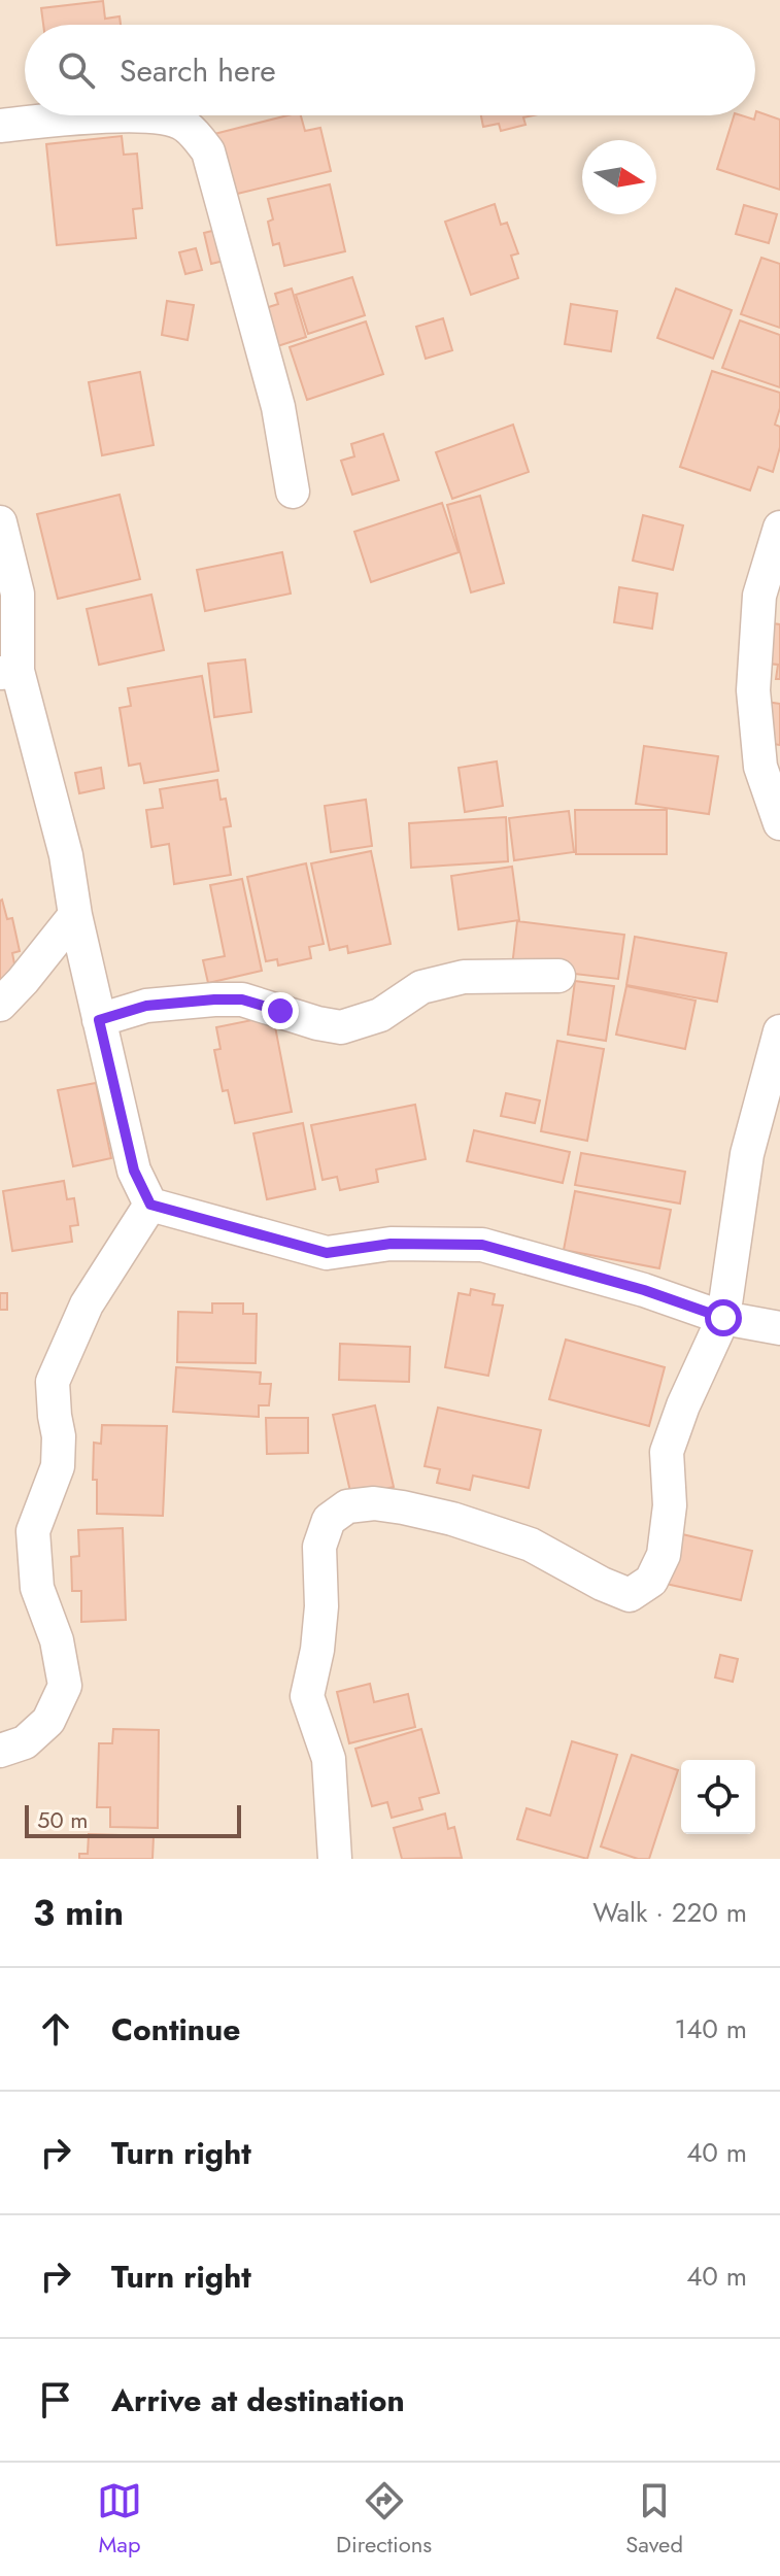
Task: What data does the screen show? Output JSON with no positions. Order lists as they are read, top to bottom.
{
  "scale_bar": "50 m",
  "north": "right",
  "page": {
    "search": "Search here",
    "scale": "50 m",
    "heading": ["3 min", "Walk · 220 m"],
    "list": [
      ["Continue", "140 m"],
      ["Turn right", "40 m"],
      ["Turn right", "40 m"],
      "Arrive at destination"
    ],
    "nav": ["Map", "Directions", "Saved"]
  }
}
